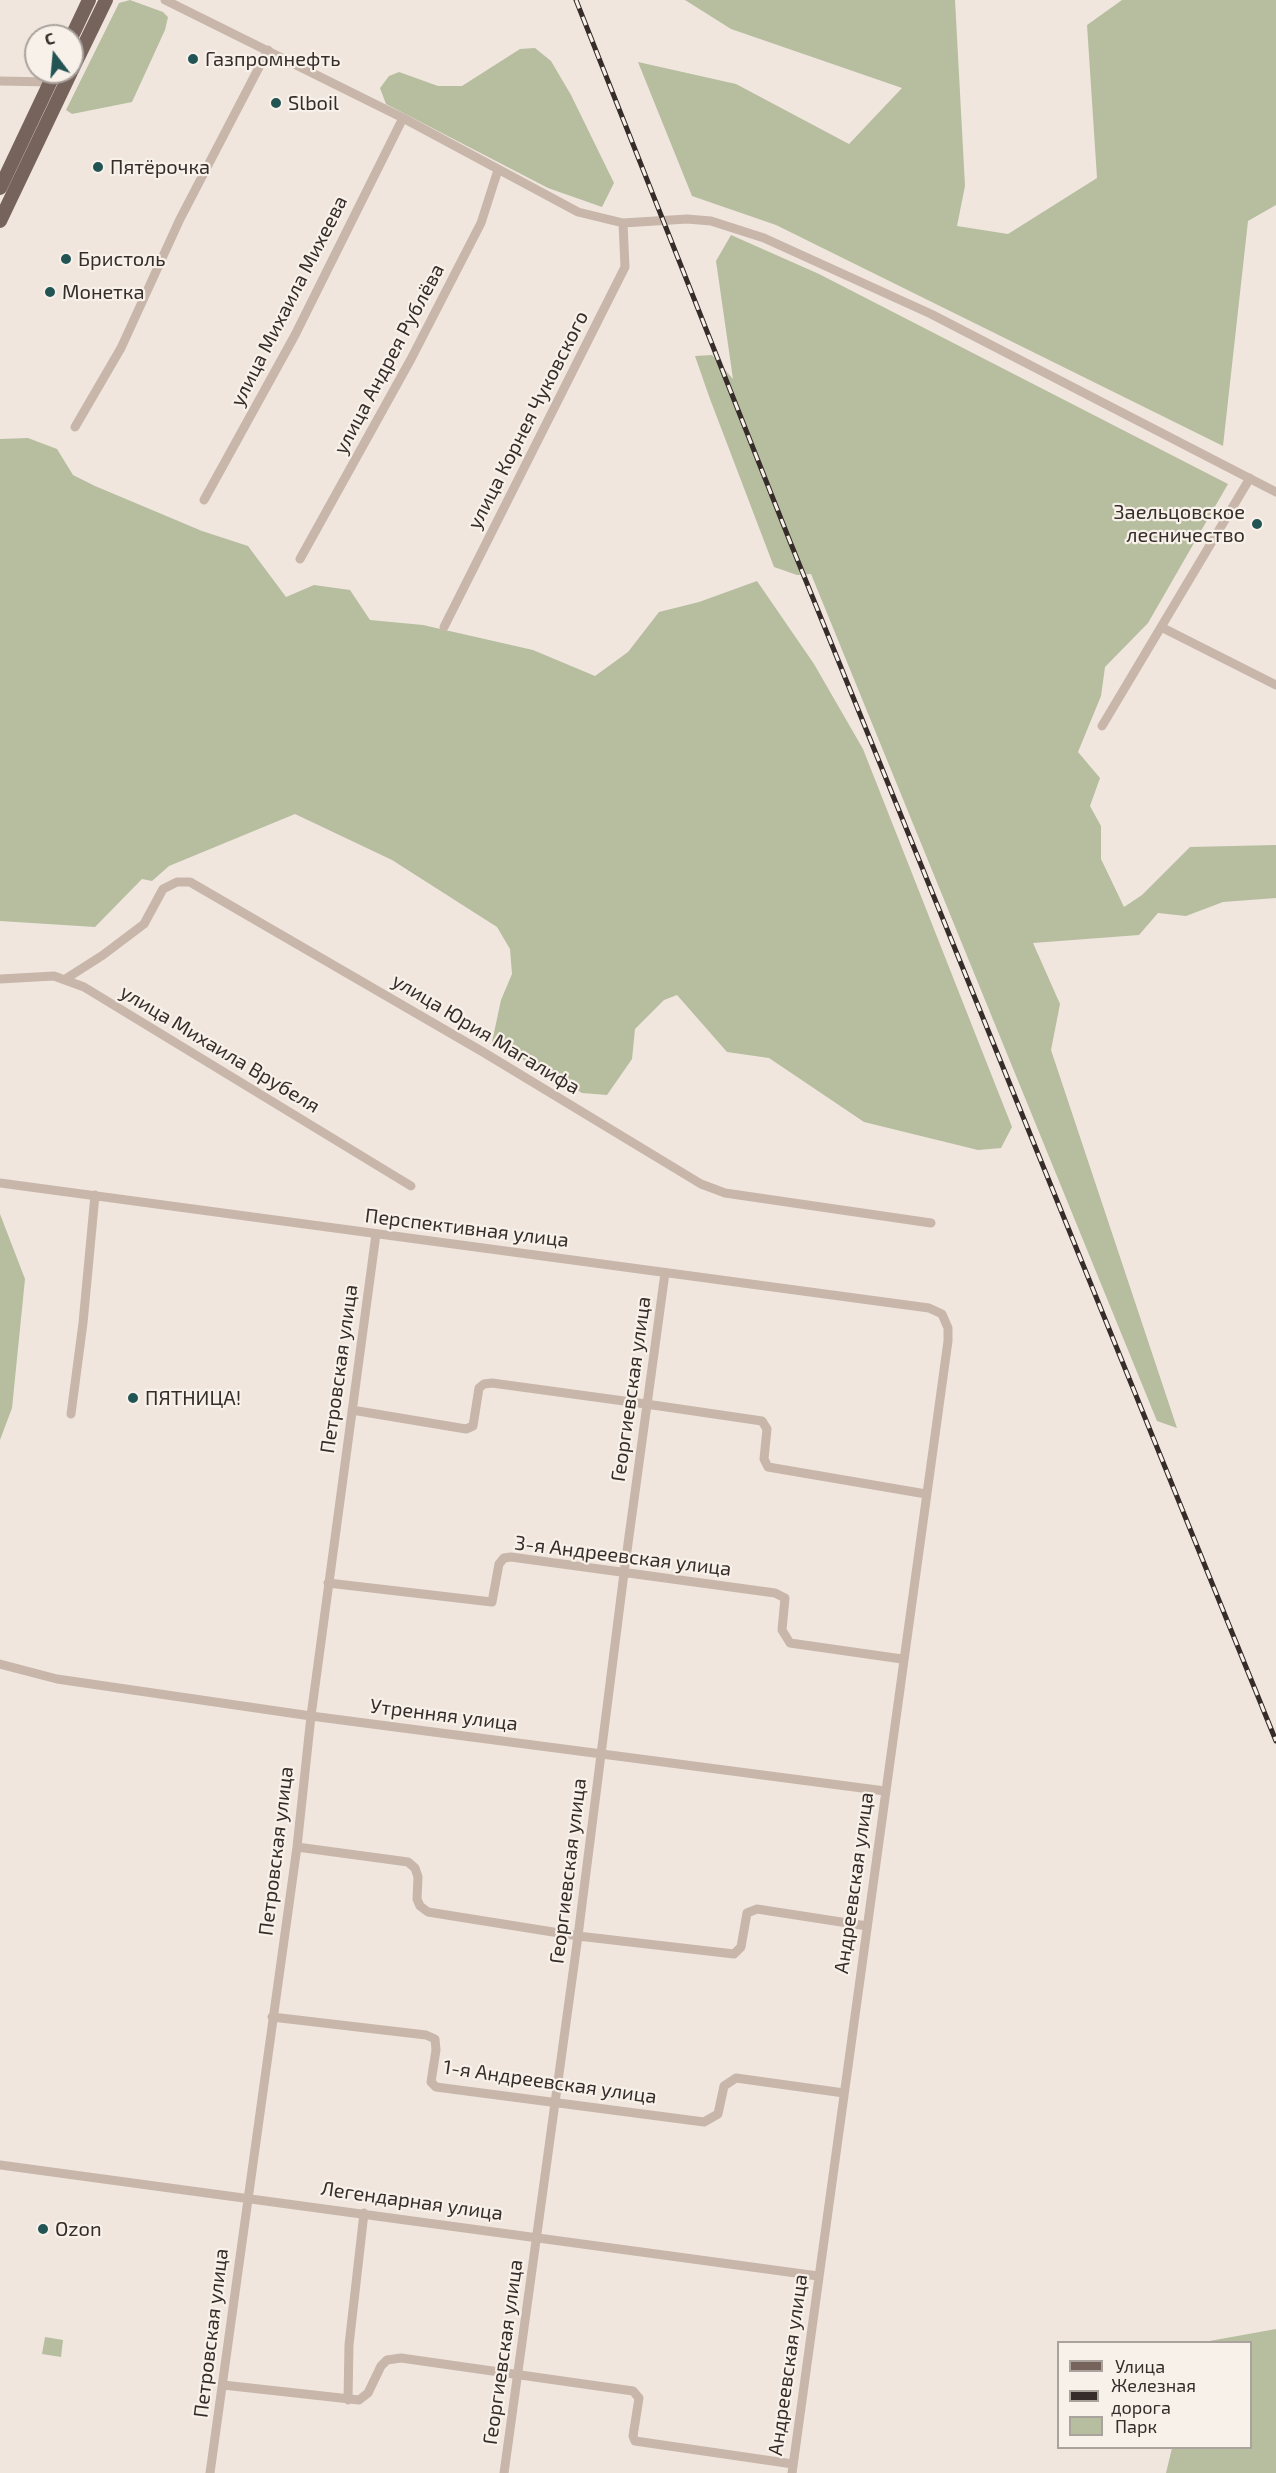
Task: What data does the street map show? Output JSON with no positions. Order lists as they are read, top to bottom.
{
  "streets": {
    "street": [
      "улица Михаила Михеева",
      "улица Андрея Рублёва",
      "улица Корнея Чуковского",
      "улица Юрия Магалифа",
      "улица Михаила Врубеля",
      "Перспективная улица",
      "Петровская улица",
      "Георгиевская улица",
      "3-я Андреевская улица",
      "Утренняя улица",
      "Андреевская улица",
      "1-я Андреевская улица",
      "Легендарная улица"
    ]
  },
  "crossings": [
    ["улица Юрия Магалифа", "улица Михаила Врубеля"],
    ["Перспективная улица", "Петровская улица"],
    ["Перспективная улица", "Георгиевская улица"],
    ["Перспективная улица", "Андреевская улица"],
    ["Петровская улица", "3-я Андреевская улица"],
    ["Петровская улица", "Утренняя улица"],
    ["Петровская улица", "1-я Андреевская улица"],
    ["Петровская улица", "Легендарная улица"],
    ["Георгиевская улица", "3-я Андреевская улица"],
    ["Георгиевская улица", "Утренняя улица"],
    ["Георгиевская улица", "1-я Андреевская улица"],
    ["Георгиевская улица", "Легендарная улица"],
    ["3-я Андреевская улица", "Андреевская улица"],
    ["Утренняя улица", "Андреевская улица"],
    ["Андреевская улица", "1-я Андреевская улица"],
    ["Андреевская улица", "Легендарная улица"]
  ],
  "places": [
    "Газпромнефть",
    "Slboil",
    "Пятёрочка",
    "Бристоль",
    "Монетка",
    "Заельцовское лесничество",
    "ПЯТНИЦА!",
    "Ozon"
  ],
  "legend": ["Улица", "Железная дорога", "Парк"],
  "north": "top"
}
